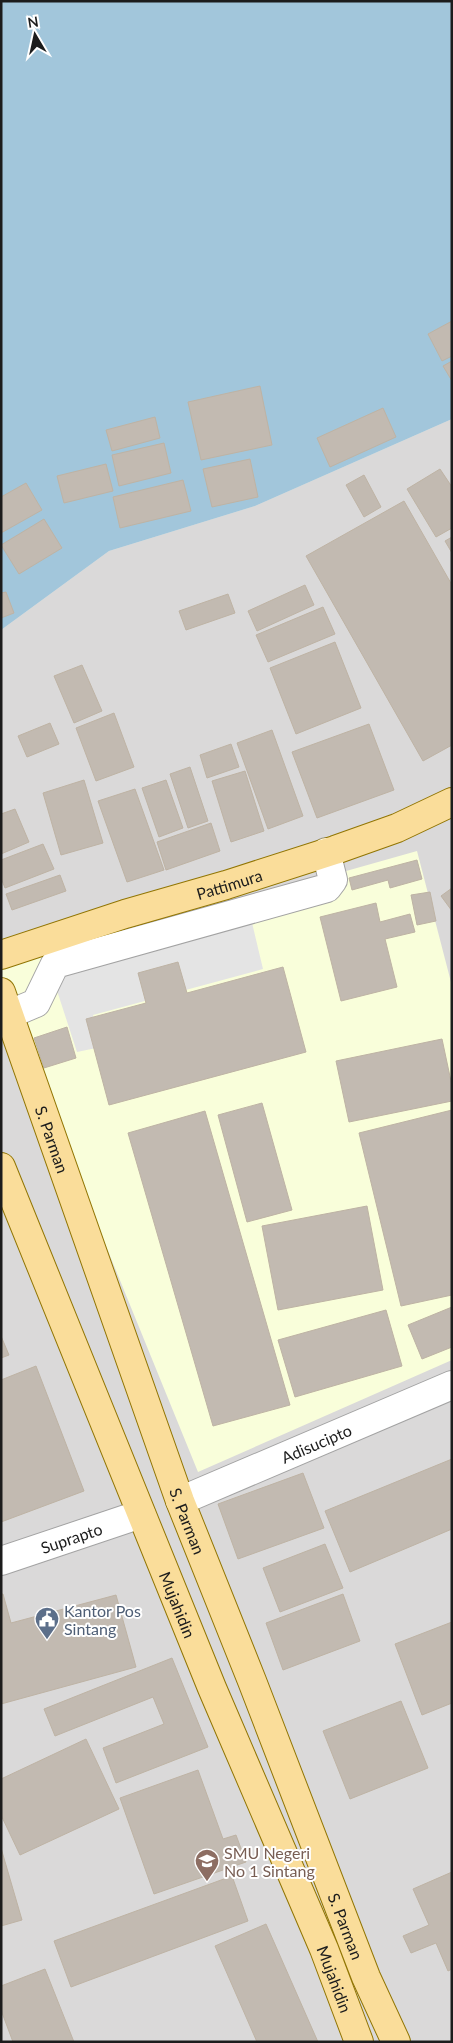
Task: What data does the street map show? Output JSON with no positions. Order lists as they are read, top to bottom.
{
  "streets": {
    "main road": ["Pattimura", "S. Parman", "Mujahidin"],
    "street": ["Adisucipto", "Suprapto"]
  },
  "crossings": [
    ["S. Parman", "Adisucipto"],
    ["Suprapto", "Mujahidin"]
  ],
  "places": {
    "public building": ["Kantor Pos Sintang"],
    "school or university": ["SMU Negeri No 1 Sintang"]
  },
  "north": "top"
}
